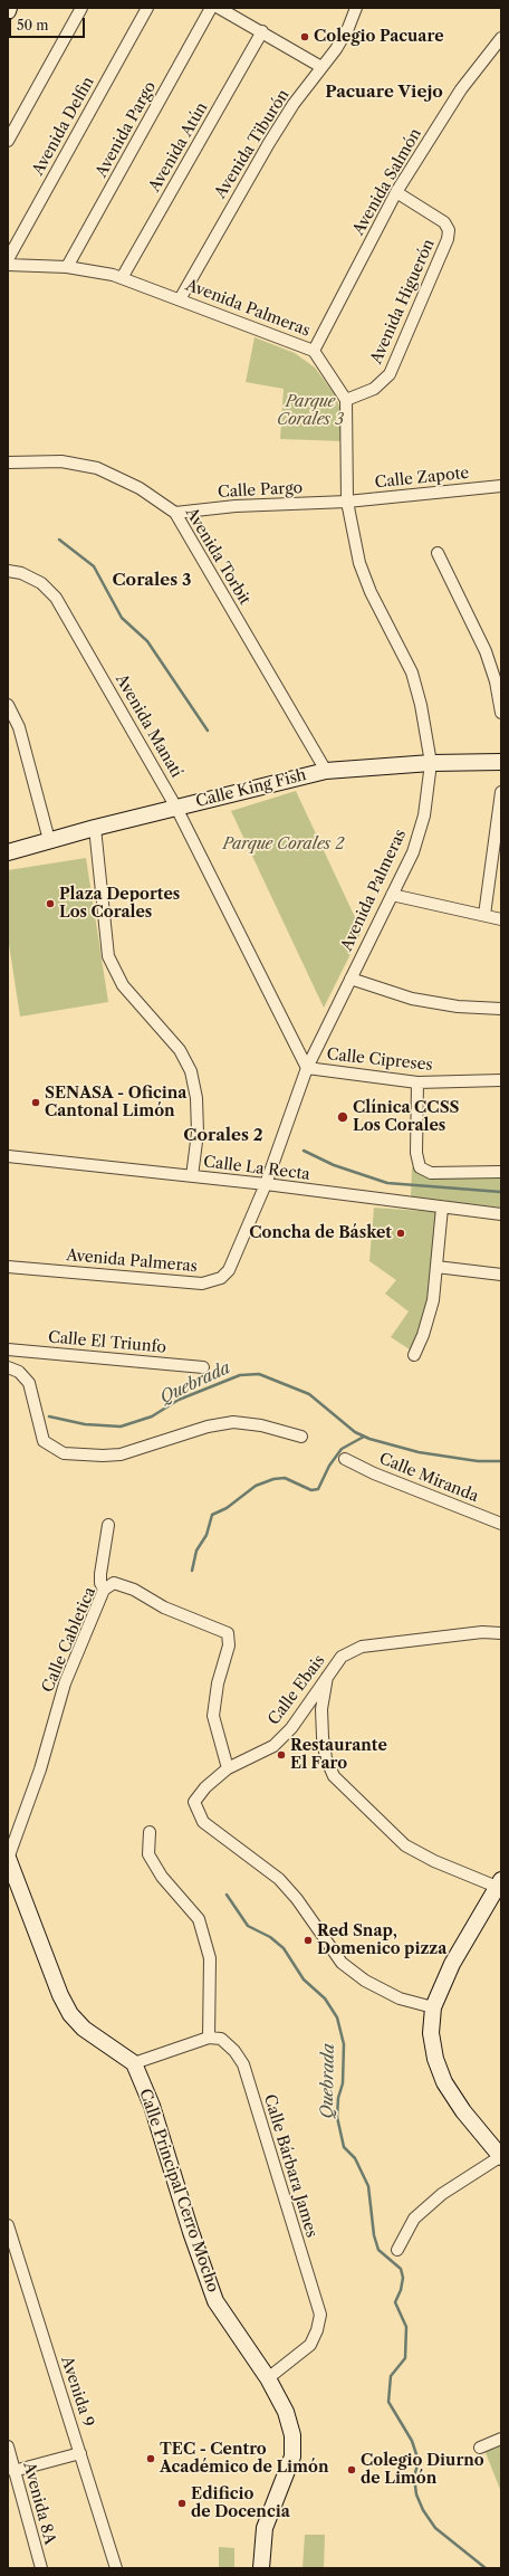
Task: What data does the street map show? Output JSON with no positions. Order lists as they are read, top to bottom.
{
  "streets": {
    "street": [
      "Avenida Delfin",
      "Avenida Pargo",
      "Avenida Tiburón",
      "Avenida Atún",
      "Avenida Salmón",
      "Avenida Higuerón",
      "Avenida Palmeras",
      "Calle Zapote",
      "Calle Pargo",
      "Avenida Torbit",
      "Avenida Manatí",
      "Calle King Fish",
      "Calle Cipreses",
      "Calle La Recta",
      "Calle El Triunfo",
      "Calle Miranda",
      "Calle Cabletica",
      "Calle Ebais",
      "Calle Bárbara James",
      "Calle Principal Cerro Mocho",
      "Avenida 9",
      "Avenida 8A"
    ]
  },
  "crossings": [
    ["Avenida Pargo", "Avenida Palmeras"],
    ["Avenida Tiburón", "Avenida Palmeras"],
    ["Avenida Atún", "Avenida Palmeras"],
    ["Avenida Salmón", "Avenida Higuerón"],
    ["Avenida Salmón", "Avenida Palmeras"],
    ["Avenida Higuerón", "Avenida Palmeras"],
    ["Avenida Palmeras", "Calle Zapote"],
    ["Avenida Palmeras", "Calle Pargo"],
    ["Avenida Palmeras", "Avenida Manatí"],
    ["Avenida Palmeras", "Calle King Fish"],
    ["Avenida Palmeras", "Calle Cipreses"],
    ["Avenida Palmeras", "Calle La Recta"],
    ["Calle Zapote", "Calle Pargo"],
    ["Calle Pargo", "Avenida Torbit"],
    ["Avenida Torbit", "Calle King Fish"],
    ["Avenida Manatí", "Calle King Fish"],
    ["Avenida Manatí", "Calle Cipreses"],
    ["Calle Cabletica", "Calle Ebais"],
    ["Calle Bárbara James", "Calle Principal Cerro Mocho"]
  ],
  "districts": ["Pacuare Viejo", "Corales 3", "Corales 2"],
  "water": ["Quebrada"],
  "parks": ["Parque Corales 3", "Parque Corales 2"],
  "places": [
    "Colegio Pacuare",
    "Plaza Deportes Los Corales",
    "SENASA - Oficina Cantonal Limón",
    "Clínica CCSS Los Corales",
    "Concha de Básket",
    "Restaurante El Faro",
    "Red Snap, Domenico pizza",
    "TEC - Centro Académico de Limón",
    "Colegio Diurno de Limón",
    "Edificio de Docencia"
  ],
  "scale_bar": "50 m"
}
